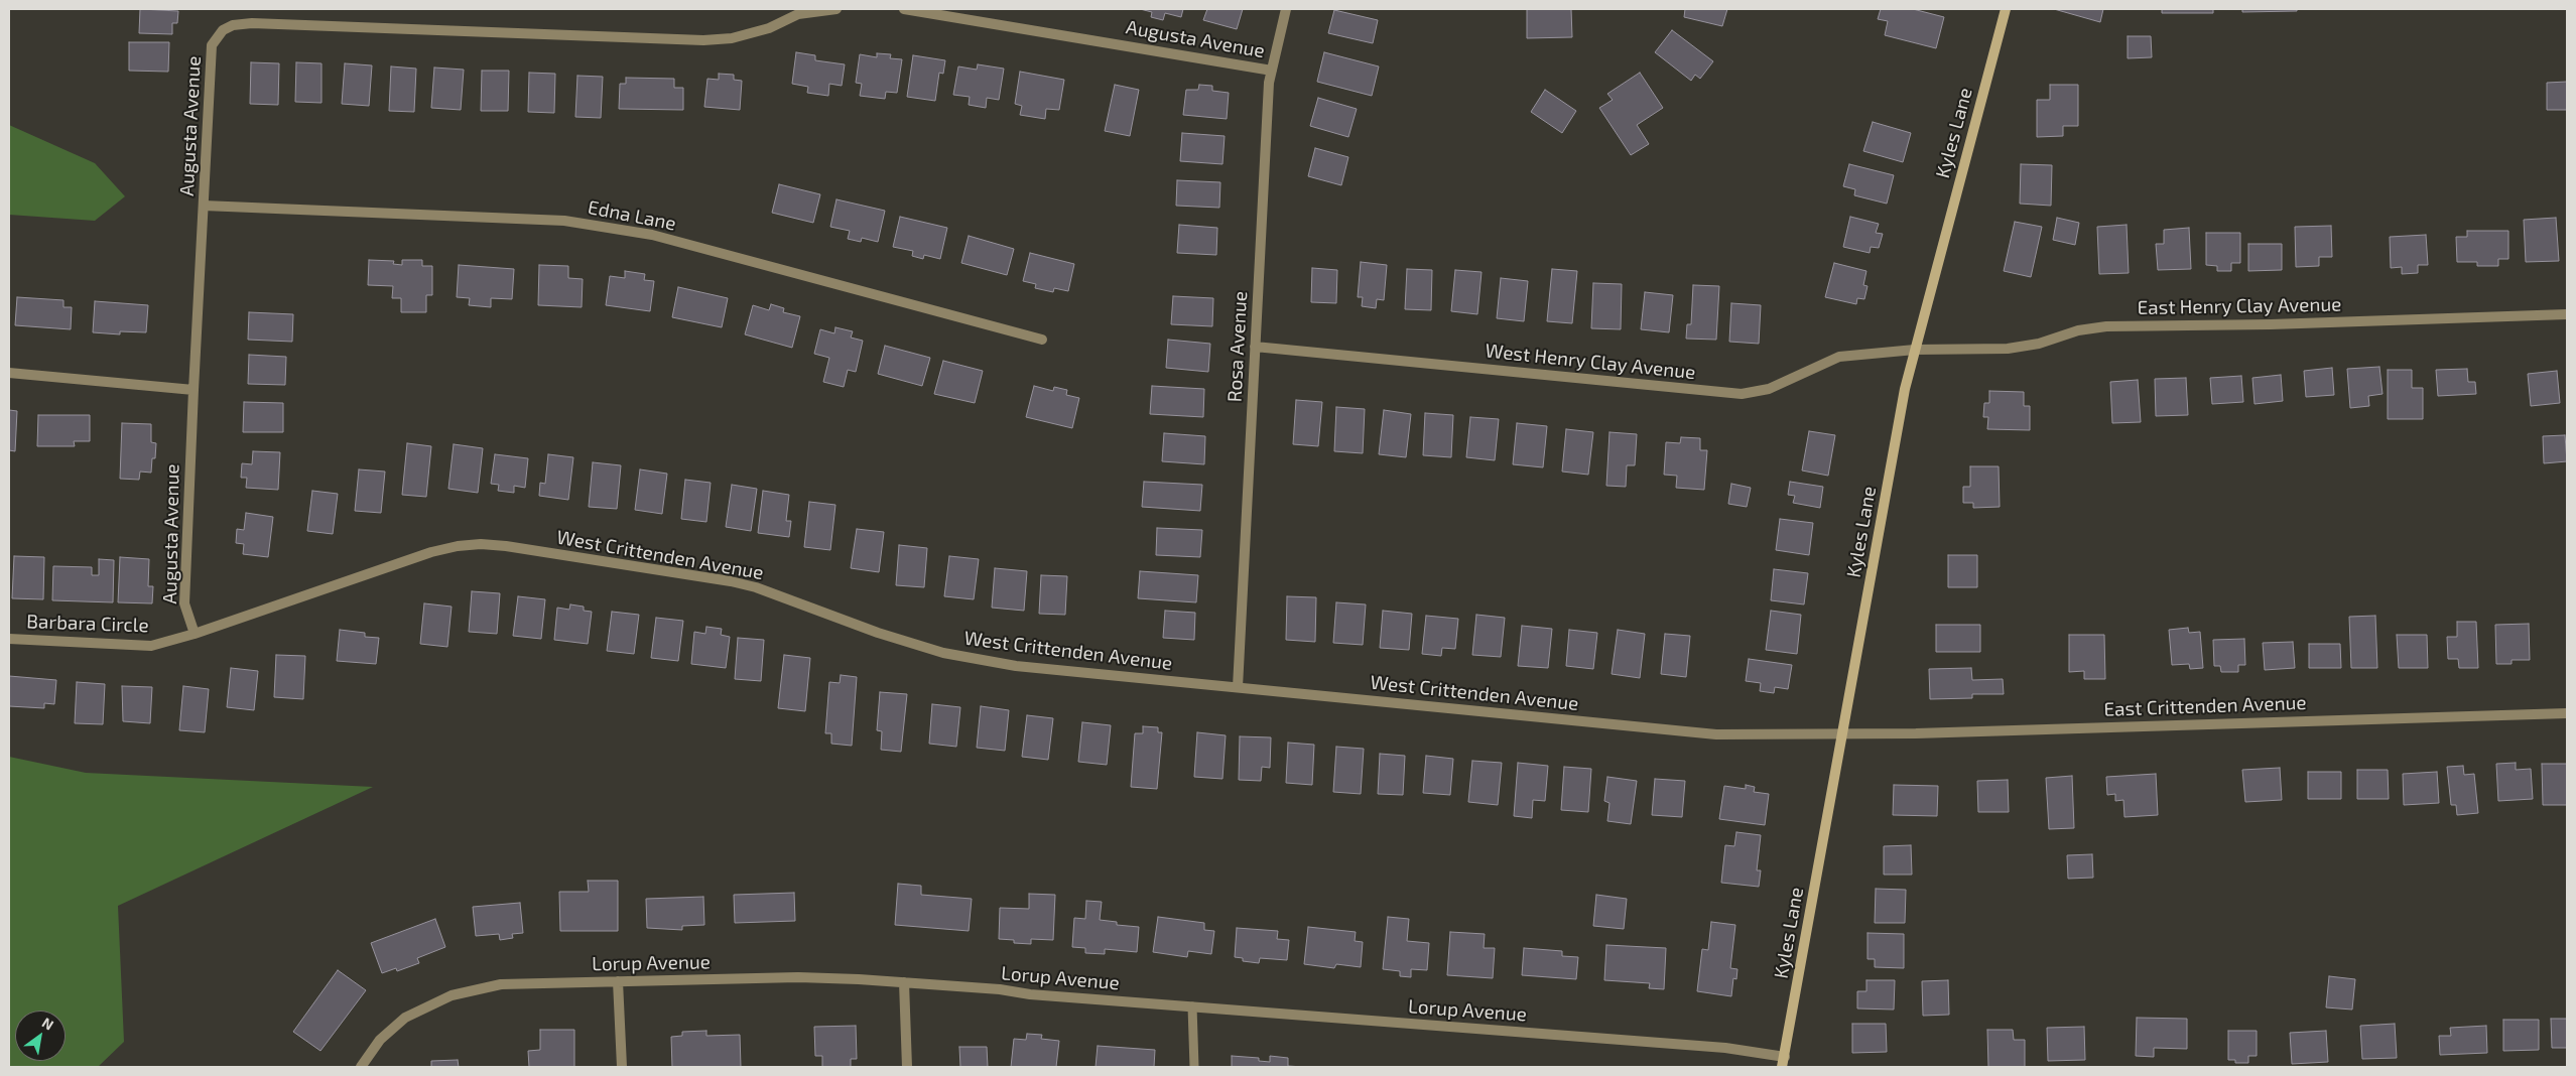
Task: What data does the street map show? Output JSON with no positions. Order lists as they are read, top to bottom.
{
  "streets": {
    "main road": ["Kyles Lane"],
    "street": [
      "Augusta Avenue",
      "Edna Lane",
      "East Henry Clay Avenue",
      "Rosa Avenue",
      "West Henry Clay Avenue",
      "West Crittenden Avenue",
      "Barbara Circle",
      "East Crittenden Avenue",
      "Lorup Avenue"
    ]
  },
  "crossings": [
    ["Augusta Avenue", "Edna Lane"],
    ["Augusta Avenue", "Rosa Avenue"],
    ["Augusta Avenue", "West Crittenden Avenue"],
    ["Augusta Avenue", "Barbara Circle"],
    ["Kyles Lane", "East Henry Clay Avenue"],
    ["Kyles Lane", "West Henry Clay Avenue"],
    ["Kyles Lane", "West Crittenden Avenue"],
    ["Kyles Lane", "East Crittenden Avenue"],
    ["Kyles Lane", "Lorup Avenue"],
    ["East Henry Clay Avenue", "West Henry Clay Avenue"],
    ["Rosa Avenue", "West Henry Clay Avenue"],
    ["Rosa Avenue", "West Crittenden Avenue"],
    ["West Crittenden Avenue", "Barbara Circle"],
    ["West Crittenden Avenue", "East Crittenden Avenue"]
  ],
  "north": "top right"
}
